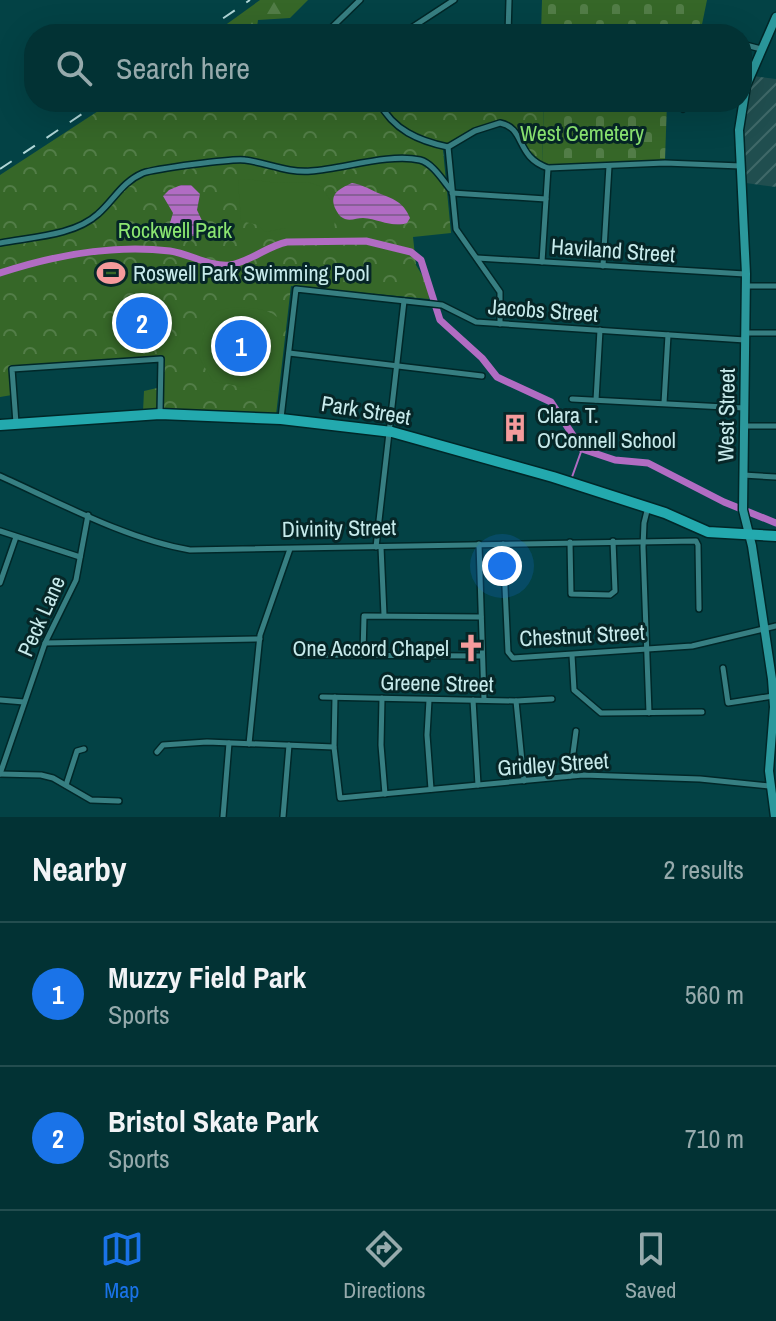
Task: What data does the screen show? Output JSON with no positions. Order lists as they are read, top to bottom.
{
  "streets": {
    "highway": ["Park Street"],
    "main road": ["West Street"],
    "street": [
      "Haviland Street",
      "Jacobs Street",
      "Divinity Street",
      "Peck Lane",
      "Chestnut Street",
      "Greene Street",
      "Gridley Street"
    ]
  },
  "crossings": [
    ["Haviland Street", "West Street"],
    ["Jacobs Street", "West Street"],
    ["Park Street", "West Street"],
    ["West Street", "Chestnut Street"],
    ["West Street", "Gridley Street"],
    ["Divinity Street", "Peck Lane"],
    ["Divinity Street", "Chestnut Street"]
  ],
  "parks": ["West Cemetery", "Rockwell Park"],
  "places": {
    "sports": ["Roswell Park Swimming Pool"],
    "building": ["Clara T. O'Connell School"],
    "church": ["One Accord Chapel"]
  },
  "page": {
    "search": "Search here",
    "pins": ["2", "1"],
    "heading": ["Nearby", "2 results"],
    "list": [
      {
        "mark": "1",
        "name": "Muzzy Field Park",
        "note": "Sports",
        "value": "560 m"
      },
      {
        "mark": "2",
        "name": "Bristol Skate Park",
        "note": "Sports",
        "value": "710 m"
      }
    ],
    "nav": ["Map", "Directions", "Saved"]
  }
}
